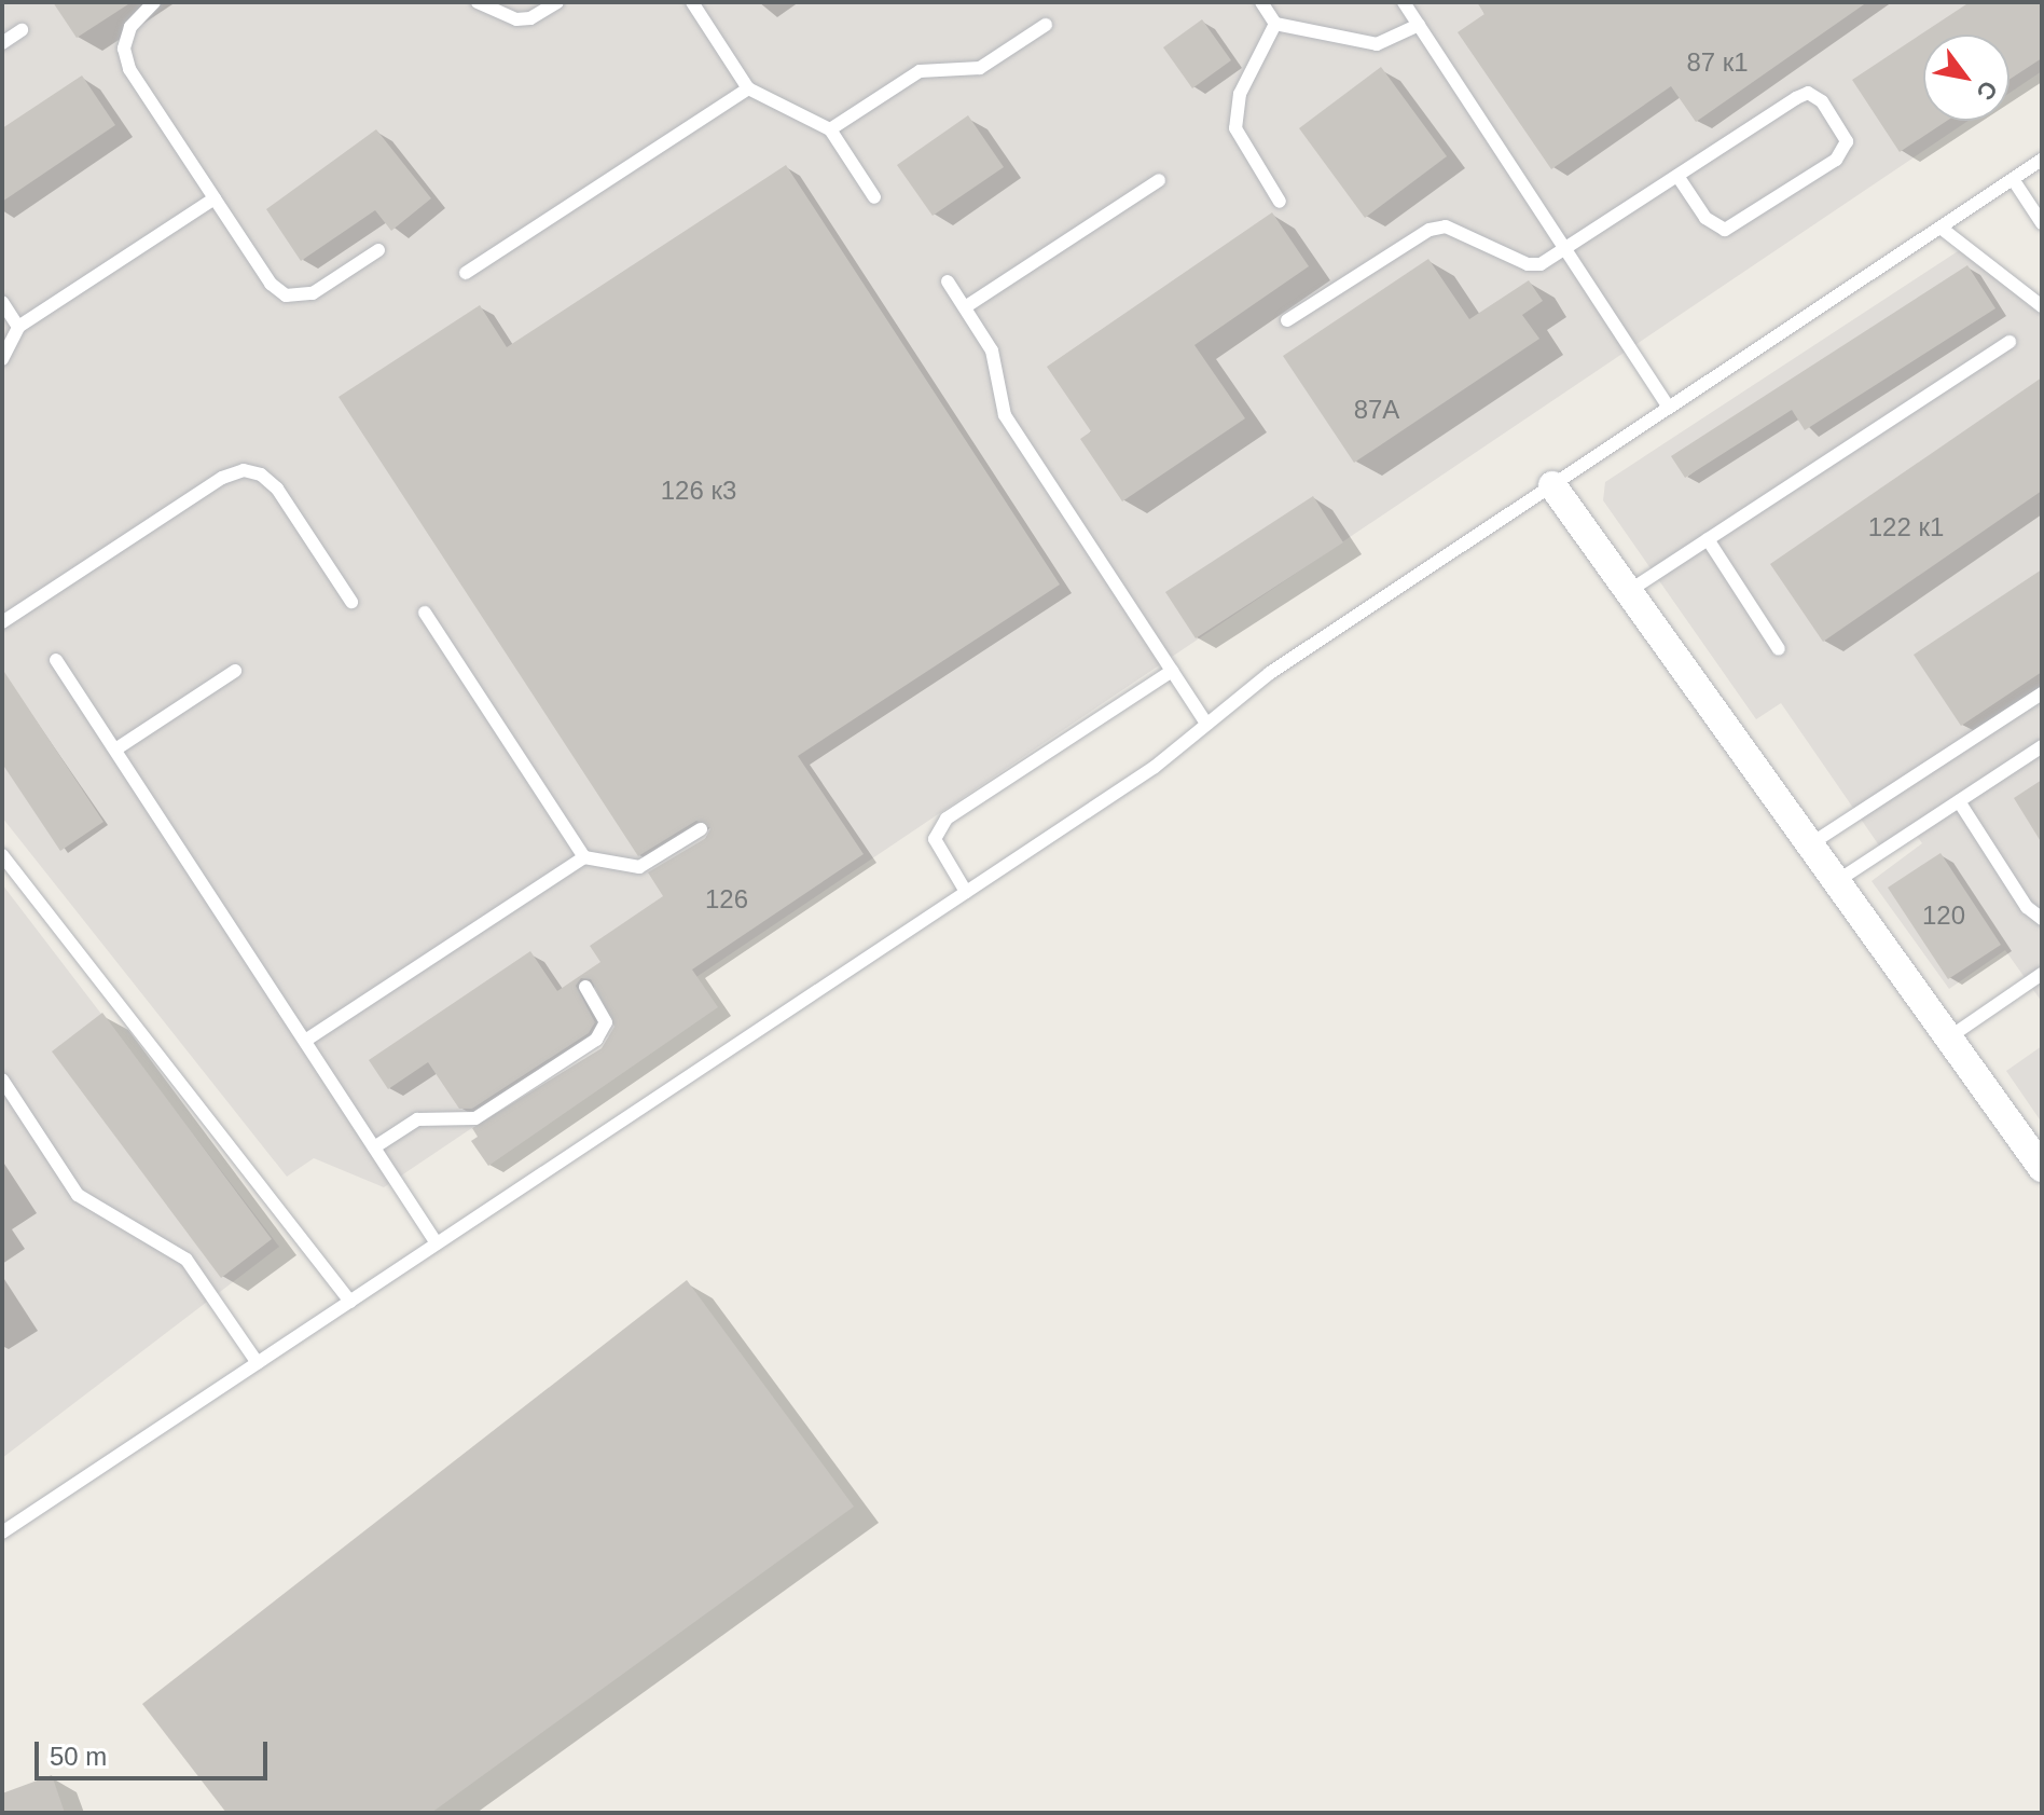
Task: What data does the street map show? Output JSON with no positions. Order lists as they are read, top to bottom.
{
  "house_numbers": [
    "87 к1",
    "87А",
    "126 к3",
    "122 к1",
    "126",
    "120"
  ],
  "scale_bar": "50 m",
  "north": "bottom right"
}
